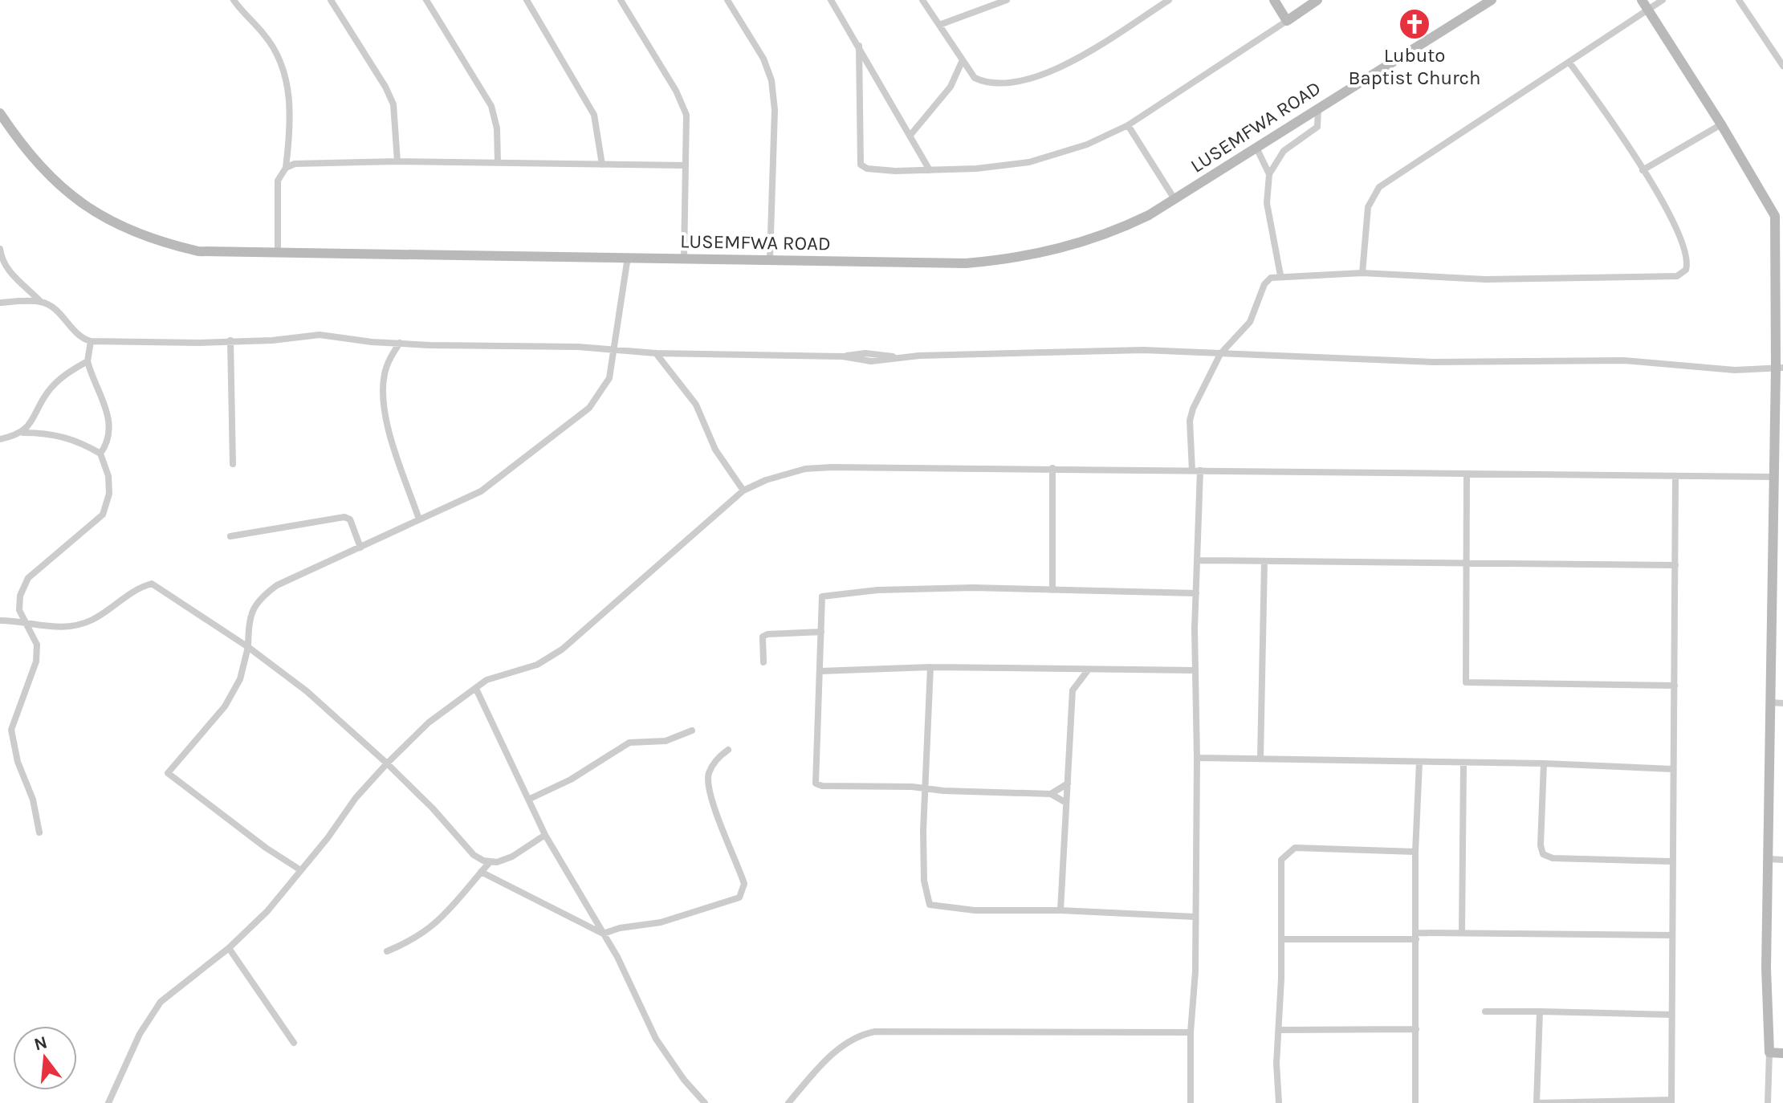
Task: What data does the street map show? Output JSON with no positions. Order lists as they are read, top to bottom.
{
  "streets": {
    "street": ["LUSEMFWA ROAD"]
  },
  "places": {
    "church": ["Lubuto Baptist Church"]
  },
  "north": "top"
}
